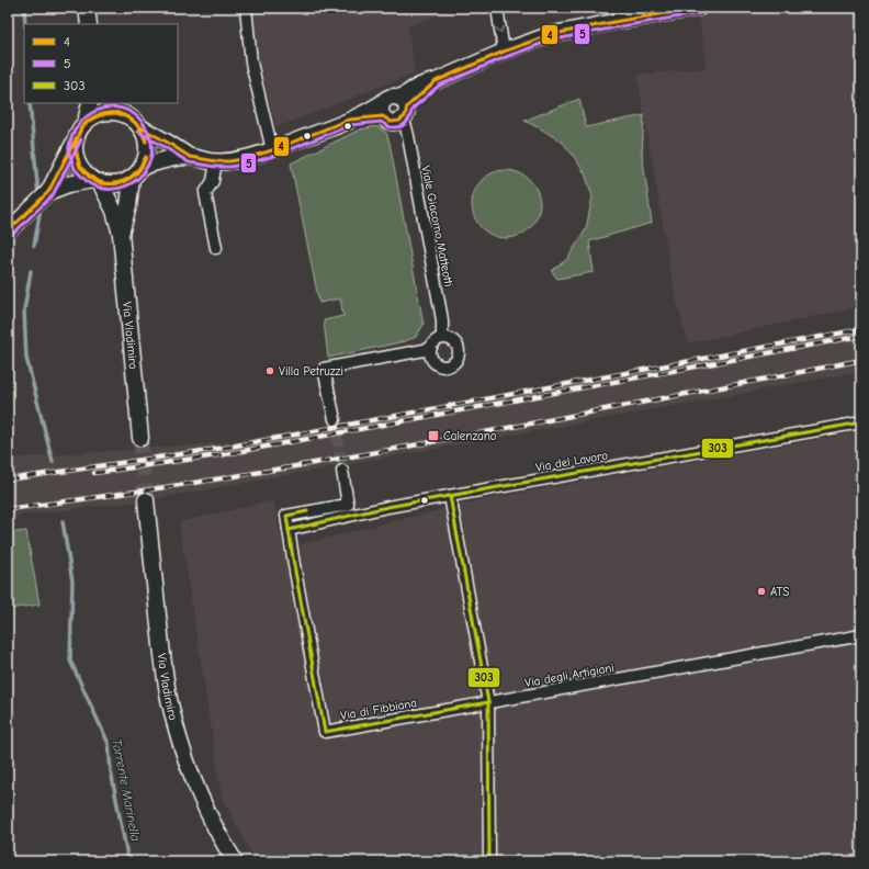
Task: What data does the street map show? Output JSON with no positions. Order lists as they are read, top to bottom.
{
  "streets": {
    "main road": ["Via Vladimiro"],
    "street": [
      "Viale Giacomo Matteotti",
      "Via del Lavoro",
      "Via degli Artigiani",
      "Via di Fibbiana"
    ]
  },
  "crossings": [
    ["Via del Lavoro", "Via di Fibbiana"],
    ["Via degli Artigiani", "Via di Fibbiana"]
  ],
  "water": ["Torrente Marinella"],
  "places": {
    "other": ["Villa Petruzzi", "ATS"],
    "transit": ["Calenzano"]
  },
  "lines": ["transit line 4", "transit line 5", "transit line 303"],
  "legend": ["4", "5", "303"]
}
